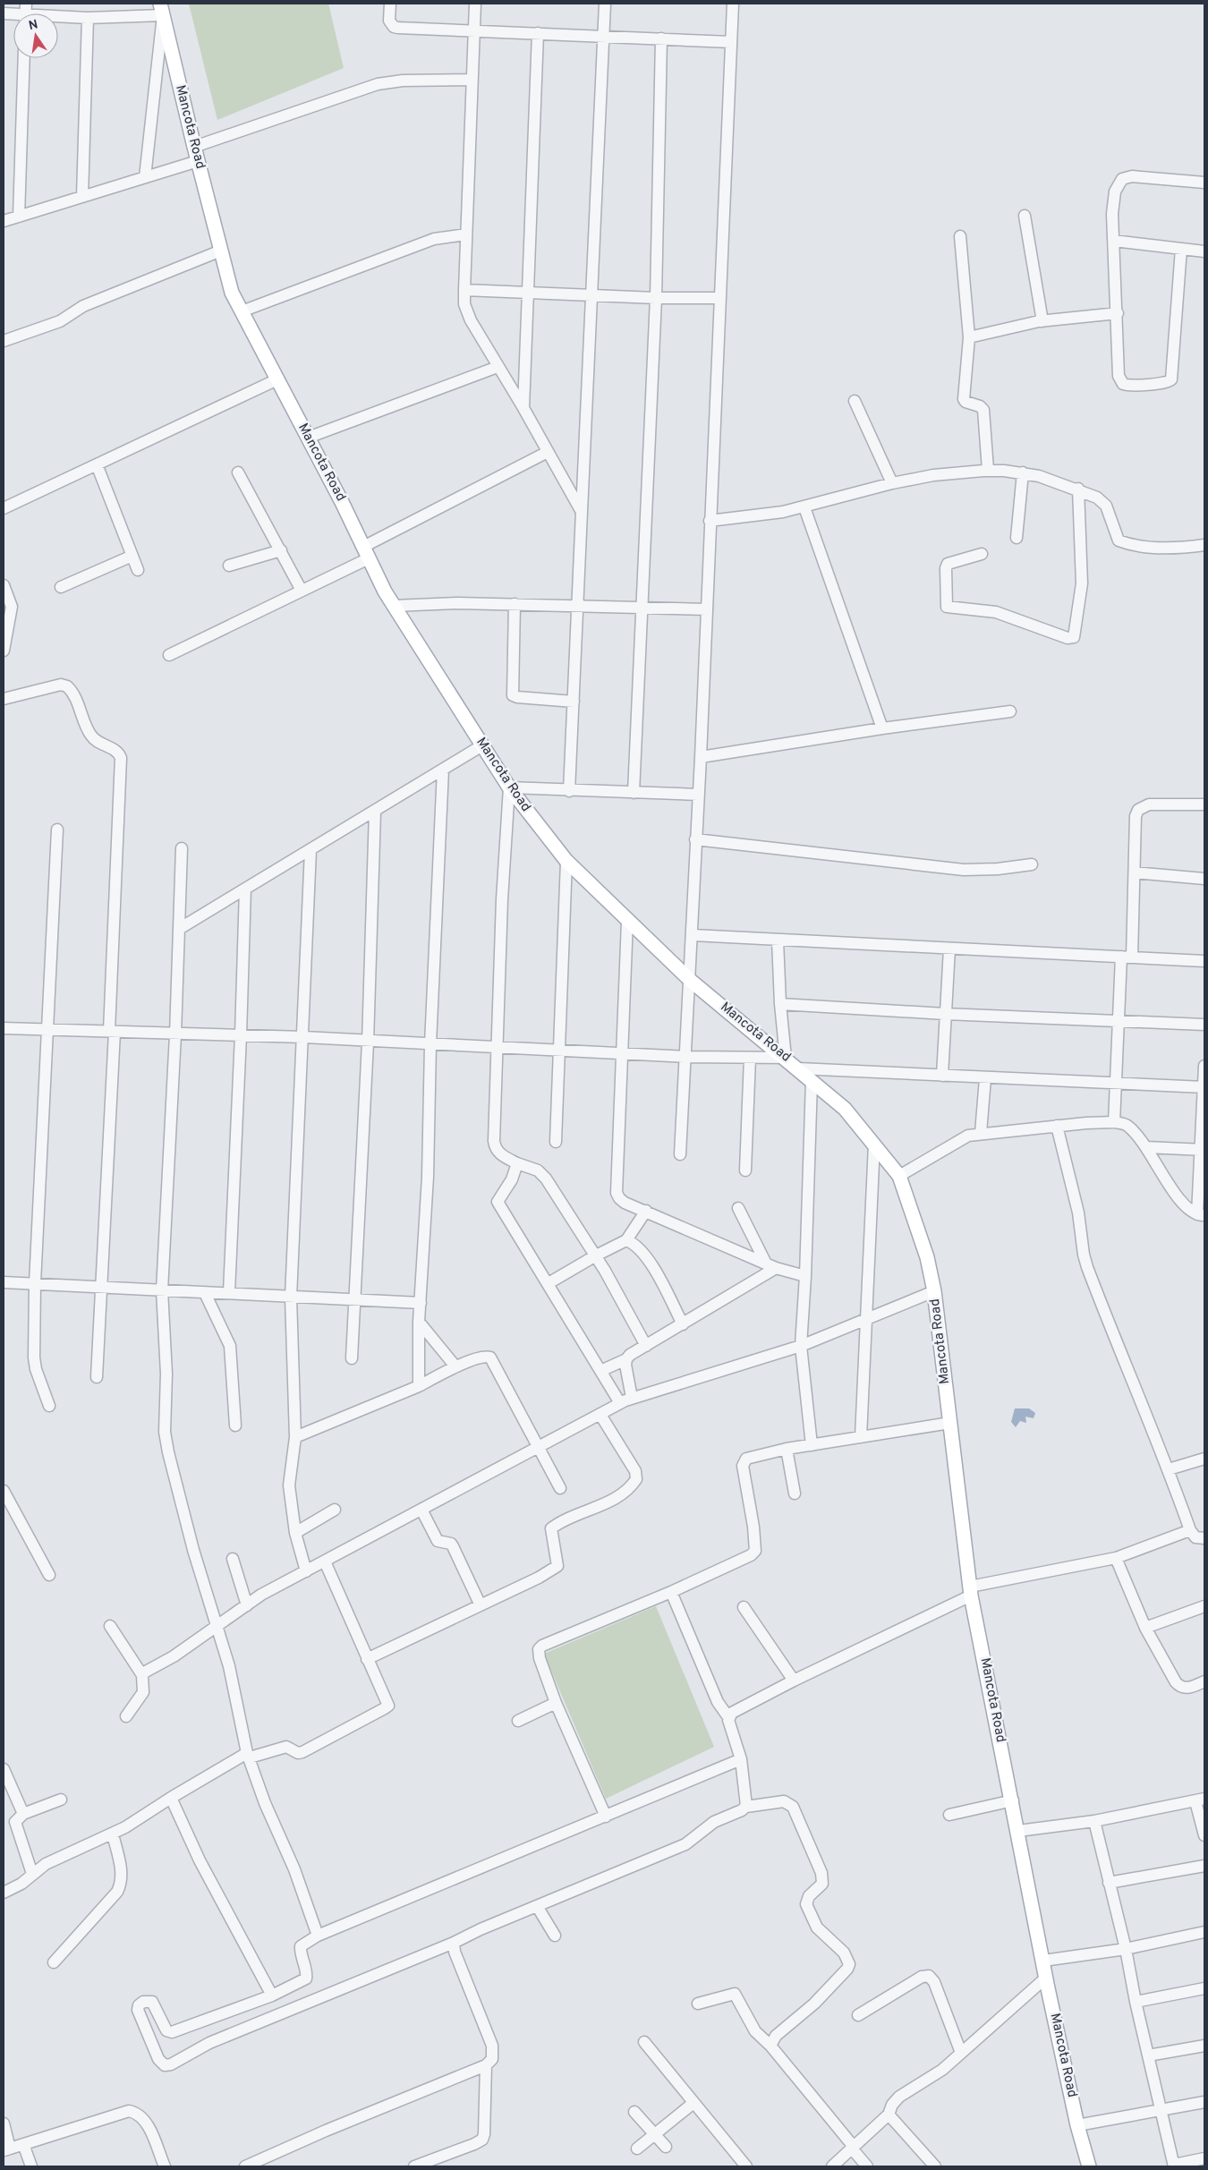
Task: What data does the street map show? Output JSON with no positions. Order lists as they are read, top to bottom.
{
  "streets": {
    "main road": ["Mancota Road"]
  },
  "north": "top"
}
